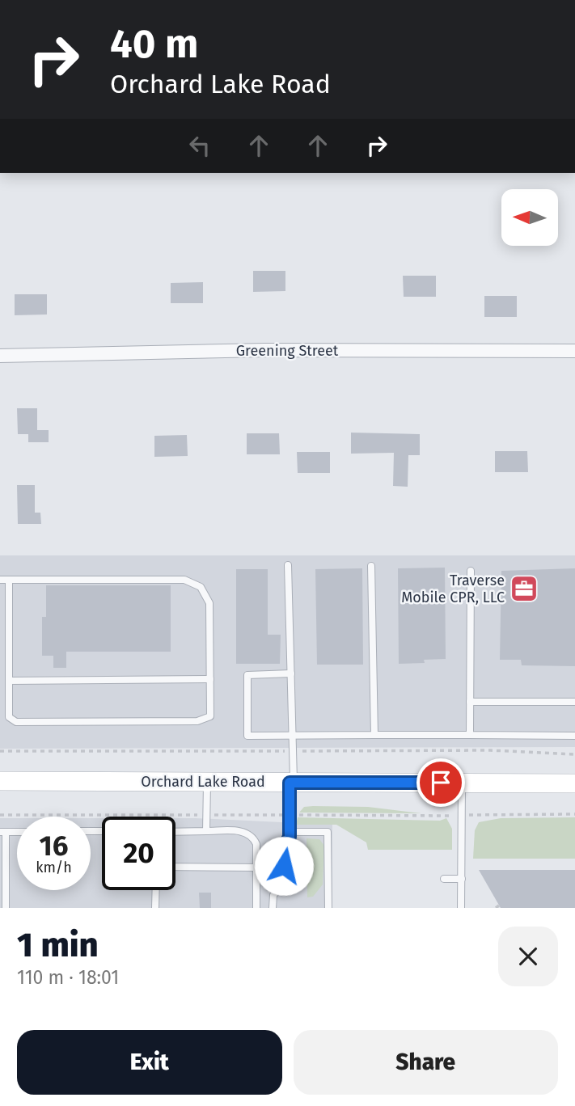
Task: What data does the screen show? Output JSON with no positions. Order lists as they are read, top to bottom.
{
  "streets": {
    "main road": ["Orchard Lake Road"],
    "street": ["Greening Street"]
  },
  "places": {
    "office": ["Traverse Mobile CPR, LLC"]
  },
  "north": "left",
  "page": {
    "turn": ["40 m", "Orchard Lake Road"],
    "speed": "16 km/h",
    "limit": "20",
    "heading": ["1 min", "110 m · 18:01"],
    "buttons": ["Exit", "Share"]
  }
}
